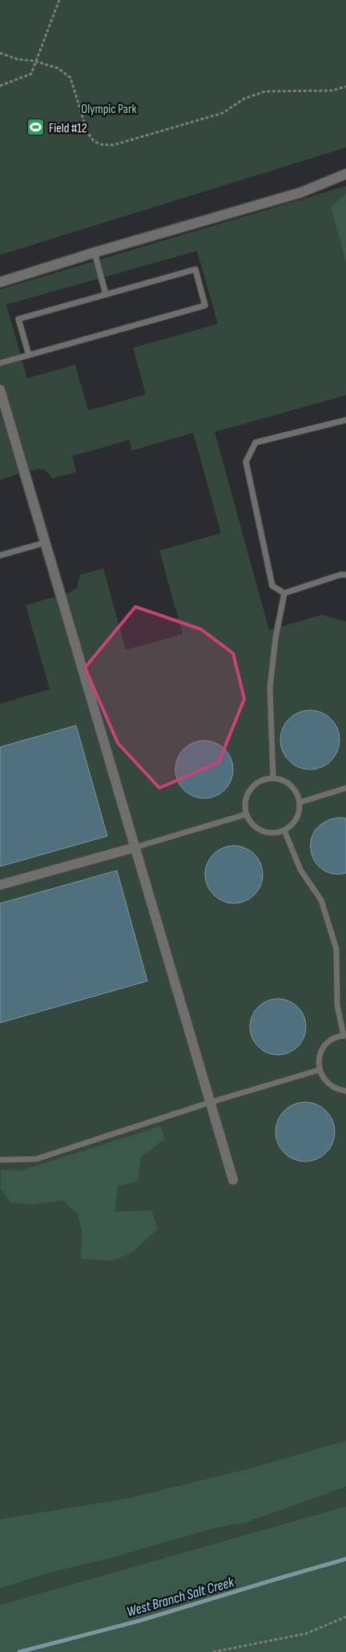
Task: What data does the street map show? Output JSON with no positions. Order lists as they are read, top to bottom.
{
  "water": ["West Branch Salt Creek"],
  "parks": ["Olympic Park"],
  "places": {
    "sports": ["Field #12"]
  }
}
